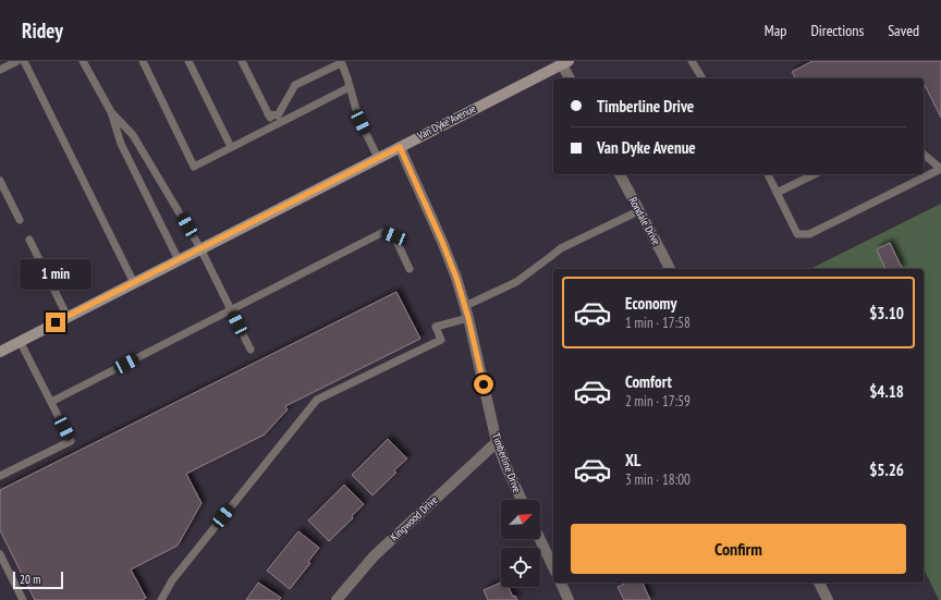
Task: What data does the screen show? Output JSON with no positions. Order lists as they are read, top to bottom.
{
  "streets": {
    "main road": ["Van Dyke Avenue"],
    "street": ["Rondale Drive", "Timberline Drive", "Kingwood Drive"]
  },
  "crossings": [
    ["Van Dyke Avenue", "Timberline Drive"],
    ["Timberline Drive", "Kingwood Drive"]
  ],
  "scale_bar": "20 m",
  "north": "top right",
  "page": {
    "header": "Ridey",
    "nav": ["Map", "Directions", "Saved"],
    "banner": ["Timberline Drive", "Van Dyke Avenue"],
    "bubble": "1 min",
    "list": [
      {
        "name": "Economy",
        "note": "1 min · 17:58",
        "value": "$3.10"
      },
      {
        "name": "Comfort",
        "note": "2 min · 17:59",
        "value": "$4.18"
      },
      {
        "name": "XL",
        "note": "3 min · 18:00",
        "value": "$5.26"
      }
    ],
    "buttons": "Confirm",
    "scale": "20 m"
  }
}
